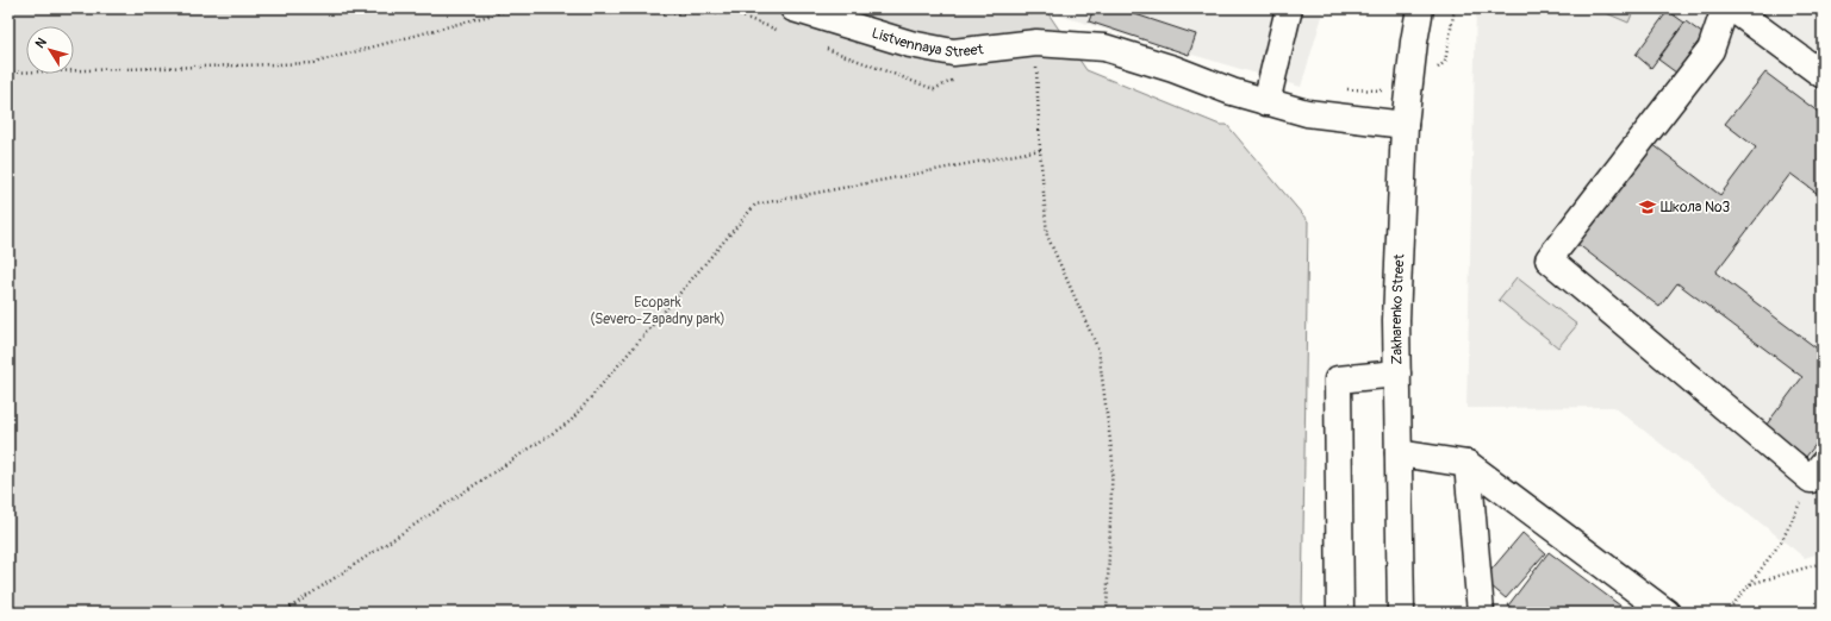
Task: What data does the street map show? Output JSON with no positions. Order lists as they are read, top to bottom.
{
  "streets": {
    "street": ["Listvennaya Street", "Zakharenko Street"]
  },
  "crossings": [
    ["Listvennaya Street", "Zakharenko Street"]
  ],
  "parks": ["Ecopark (Severo-Zapadny park)"],
  "places": {
    "school or university": ["Школа №3"]
  },
  "north": "top left"
}
